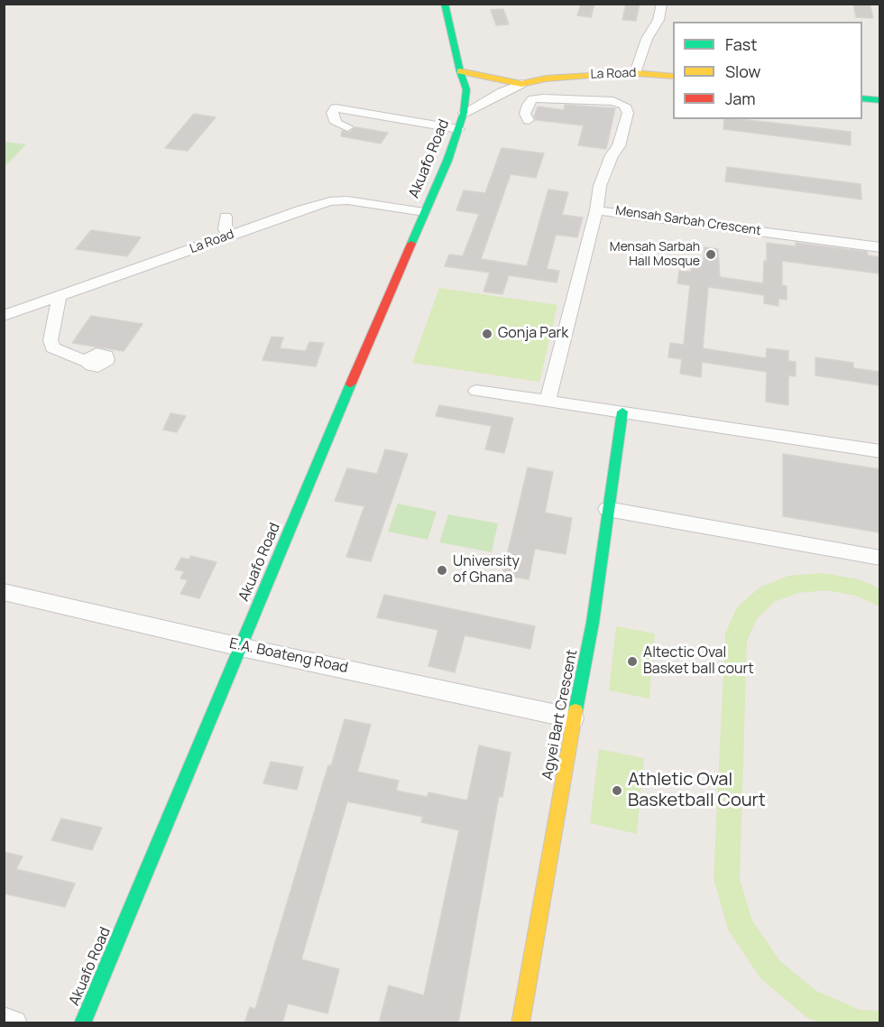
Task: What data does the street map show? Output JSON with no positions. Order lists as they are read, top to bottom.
{
  "streets": {
    "street": [
      "La Road",
      "Akuafo Road",
      "Mensah Sarbah Crescent",
      "E.A. Boateng Road",
      "Agyei Bart Crescent"
    ]
  },
  "crossings": [
    ["La Road", "Akuafo Road"],
    ["Akuafo Road", "E.A. Boateng Road"],
    ["E.A. Boateng Road", "Agyei Bart Crescent"]
  ],
  "places": [
    "Mensah Sarbah Hall Mosque",
    "Gonja Park",
    "University of Ghana",
    "Altectic Oval Basket ball court",
    "Athletic Oval Basketball Court"
  ],
  "legend": ["Fast", "Slow", "Jam"]
}
